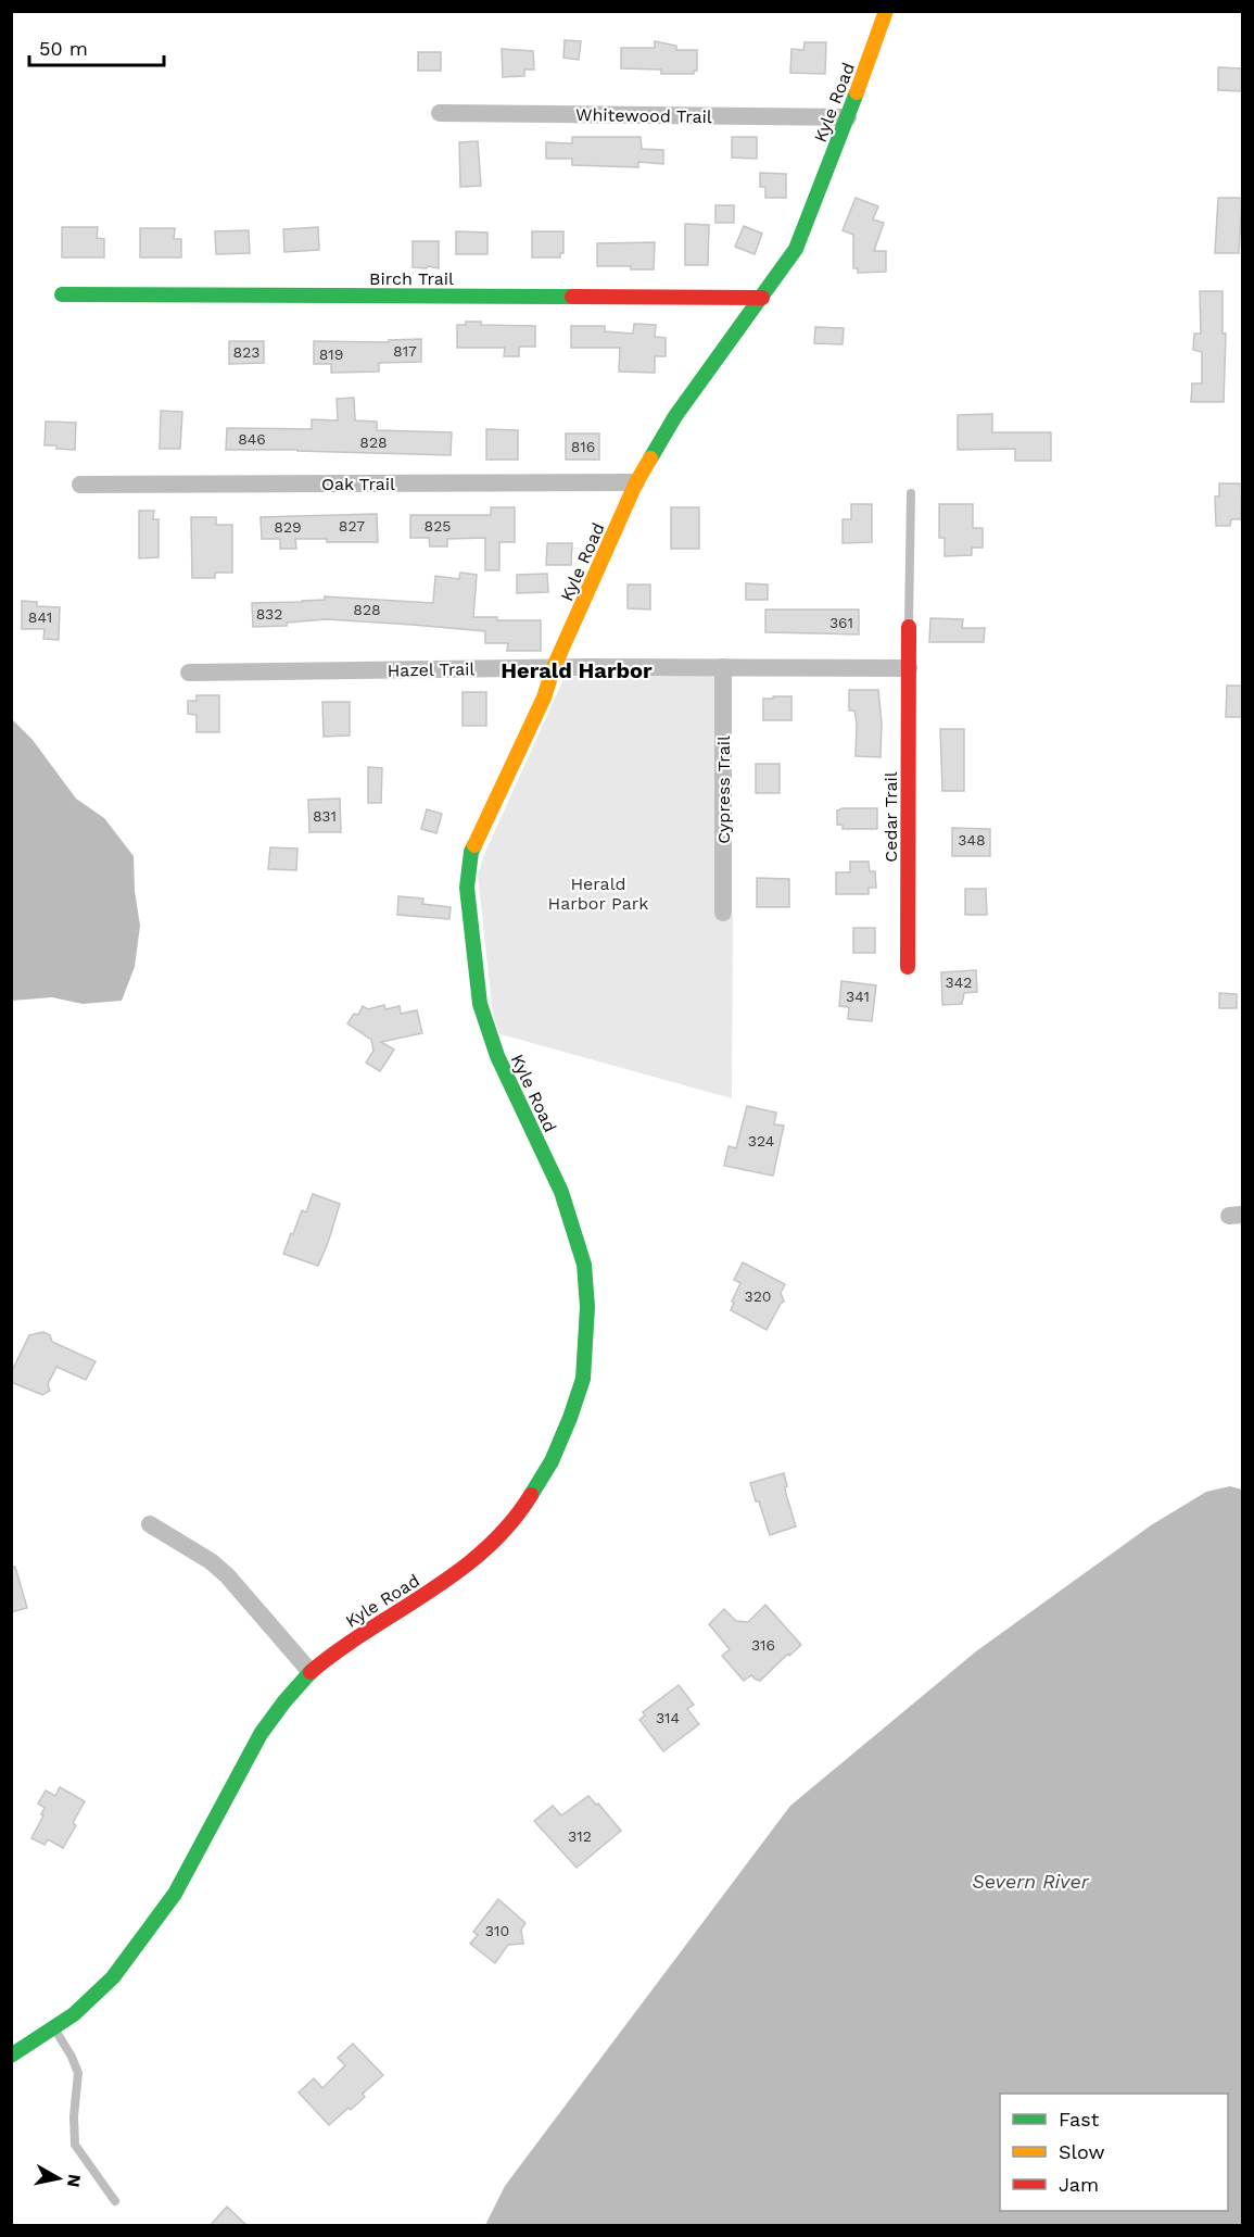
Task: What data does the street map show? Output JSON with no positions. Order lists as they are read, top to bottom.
{
  "streets": {
    "street": [
      "Kyle Road",
      "Whitewood Trail",
      "Birch Trail",
      "Oak Trail",
      "Hazel Trail",
      "Cypress Trail",
      "Cedar Trail"
    ]
  },
  "crossings": [
    ["Kyle Road", "Whitewood Trail"],
    ["Kyle Road", "Birch Trail"],
    ["Kyle Road", "Oak Trail"],
    ["Kyle Road", "Hazel Trail"],
    ["Hazel Trail", "Cypress Trail"],
    ["Hazel Trail", "Cedar Trail"]
  ],
  "districts": ["Herald Harbor"],
  "water": ["Severn River"],
  "parks": ["Herald Harbor Park"],
  "house_numbers": [
    "817",
    "823",
    "819",
    "846",
    "828",
    "816",
    "827",
    "825",
    "829",
    "828",
    "832",
    "841",
    "361",
    "831",
    "348",
    "342",
    "341",
    "324",
    "320",
    "316",
    "314",
    "312",
    "310"
  ],
  "legend": ["Fast", "Slow", "Jam"],
  "scale_bar": "50 m",
  "north": "right"
}
